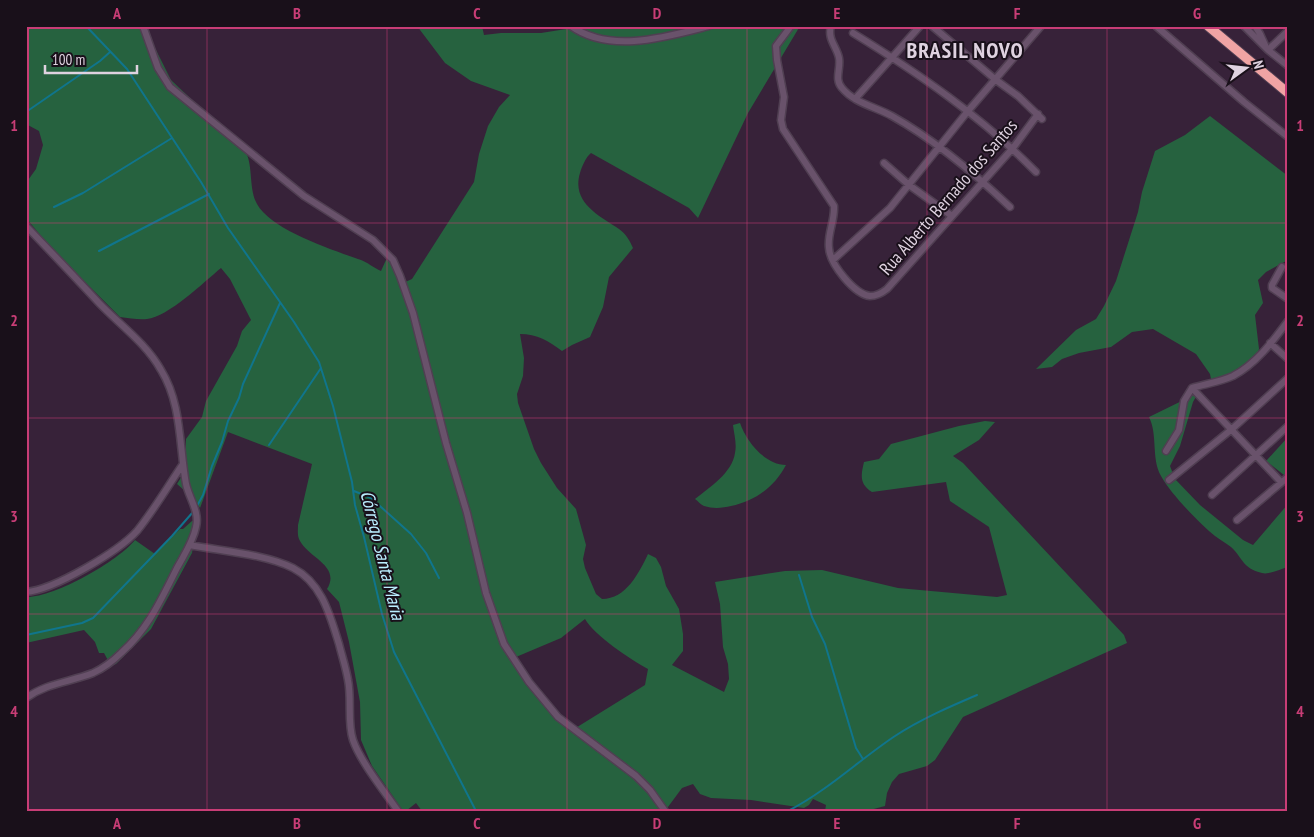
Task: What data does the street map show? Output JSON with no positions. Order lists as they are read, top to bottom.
{
  "streets": {
    "street": ["Rua Alberto Bernado dos Santos"]
  },
  "districts": ["BRASIL NOVO"],
  "water": ["Córrego Santa Maria"],
  "scale_bar": "100 m",
  "north": "right",
  "grid": {
    "columns": [
      "A",
      "B",
      "C",
      "D",
      "E",
      "F",
      "G"
    ],
    "rows": [
      "1",
      "2",
      "3",
      "4"
    ]
  }
}
